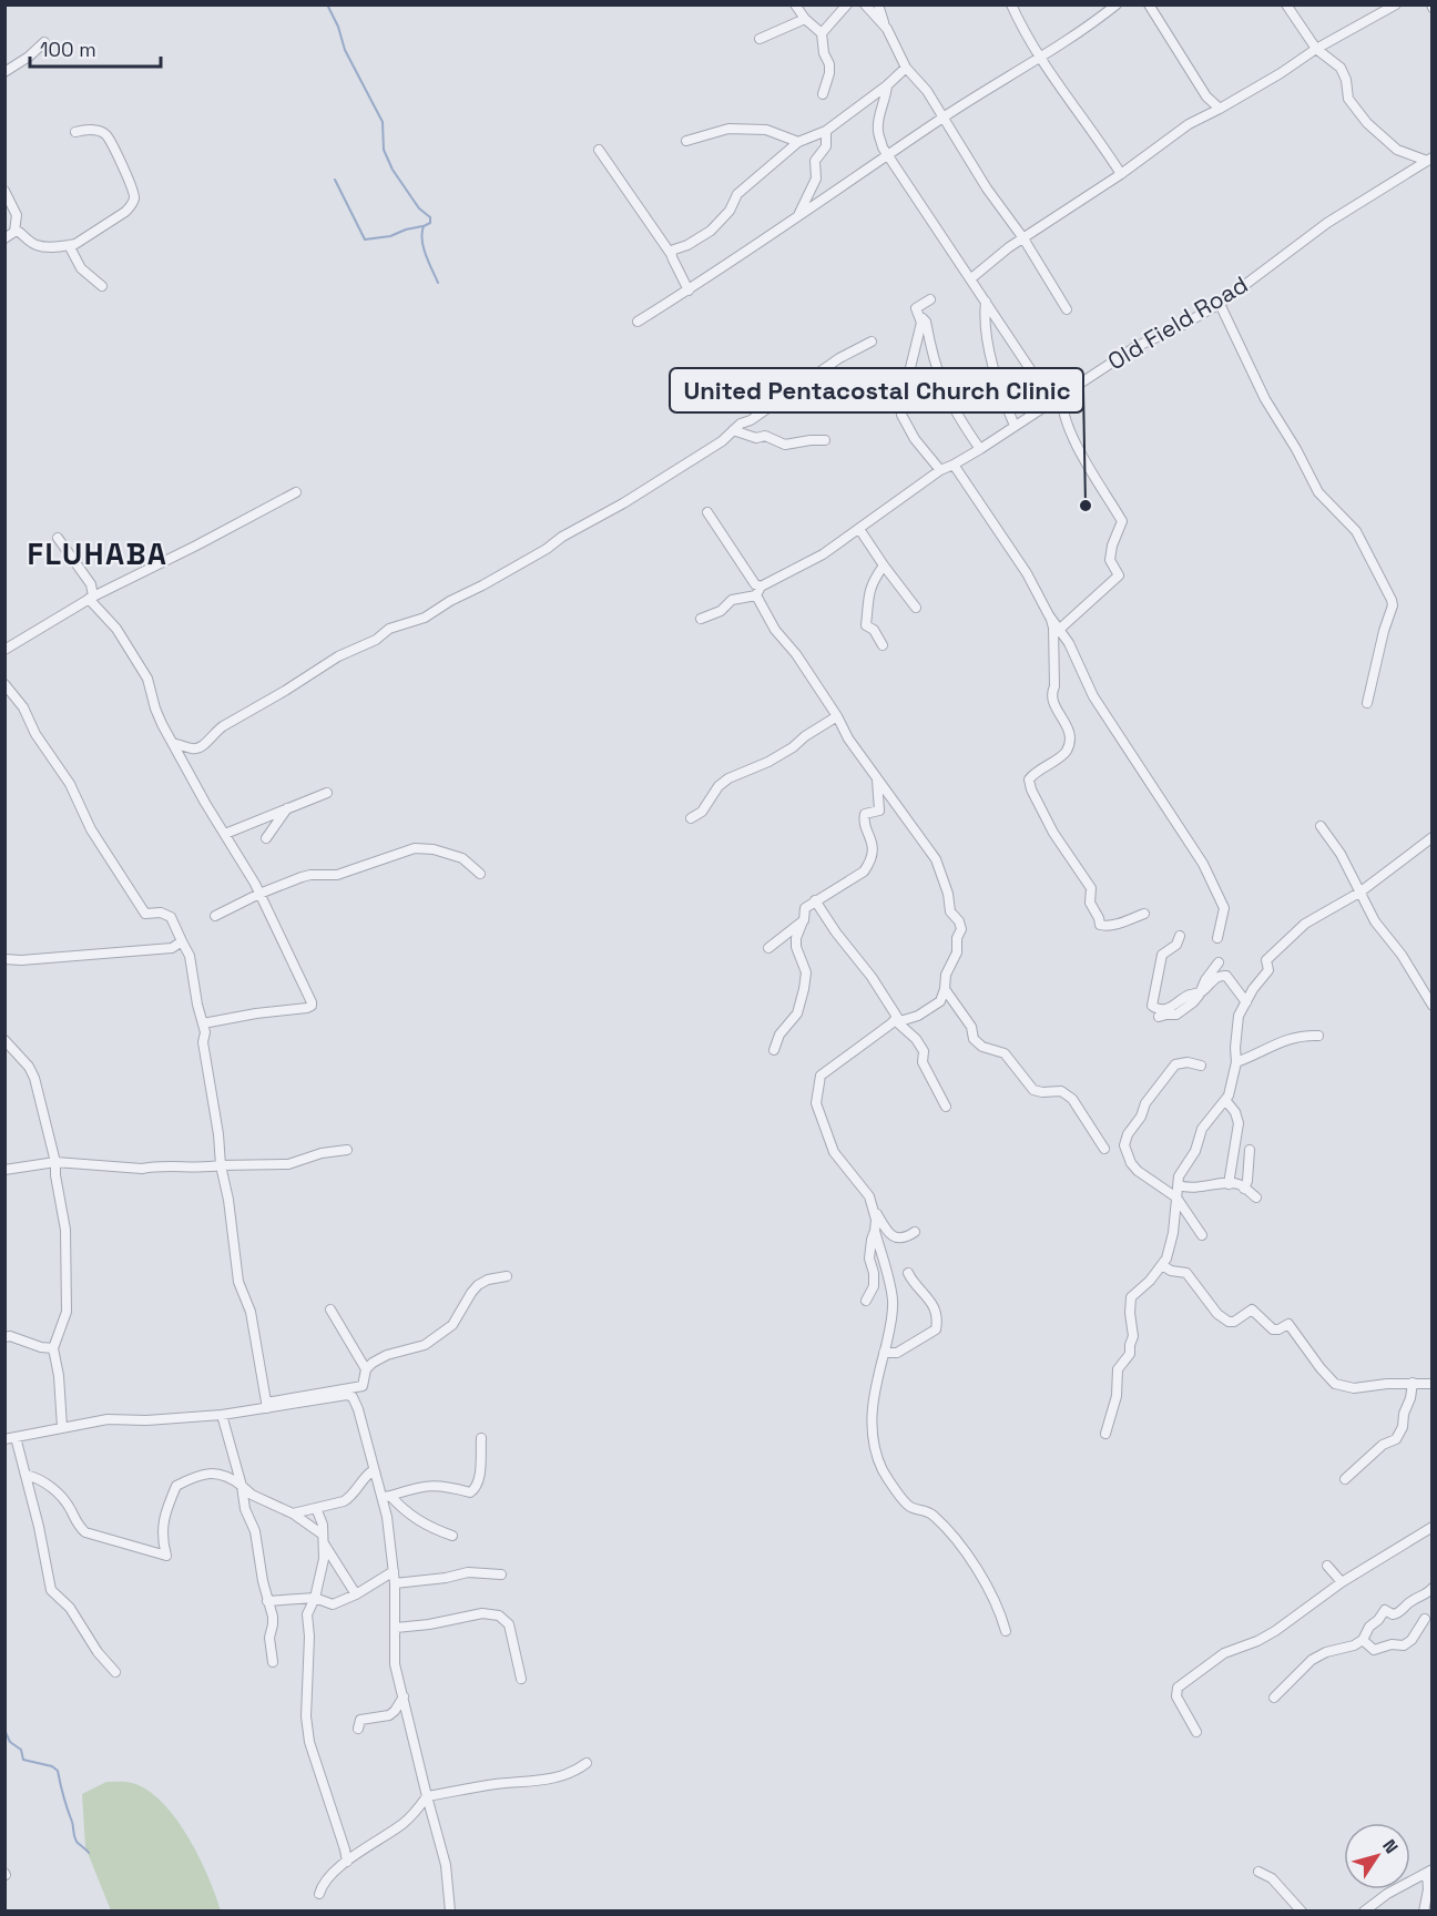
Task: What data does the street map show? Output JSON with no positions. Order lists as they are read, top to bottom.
{
  "streets": {
    "street": ["Old Field Road"]
  },
  "districts": ["FLUHABA"],
  "places": ["United Pentacostal Church Clinic"],
  "scale_bar": "100 m",
  "north": "top right"
}
